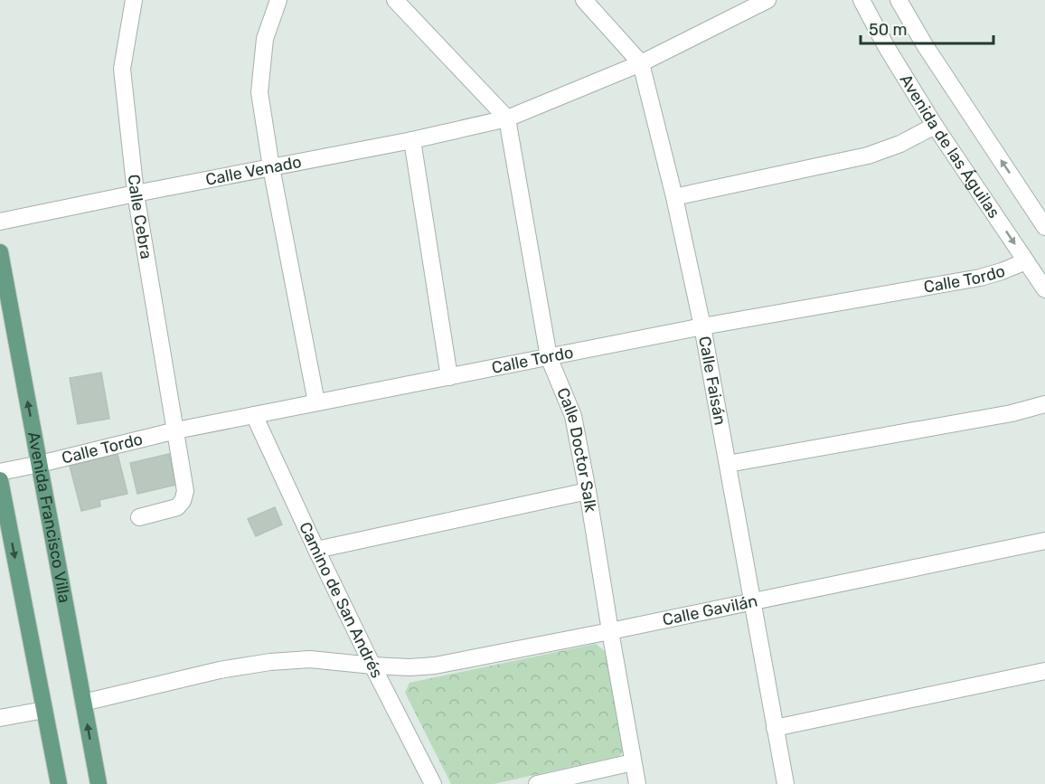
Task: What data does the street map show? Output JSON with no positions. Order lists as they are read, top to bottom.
{
  "streets": {
    "main road": ["Avenida Francisco Villa"],
    "street": [
      "Avenida de las Águilas",
      "Calle Venado",
      "Calle Cebra",
      "Calle Tordo",
      "Calle Faisán",
      "Calle Doctor Salk",
      "Camino de San Andrés",
      "Calle Gavilán"
    ]
  },
  "crossings": [
    ["Avenida de las Águilas", "Calle Tordo"],
    ["Calle Venado", "Calle Cebra"],
    ["Calle Venado", "Calle Faisán"],
    ["Calle Venado", "Calle Doctor Salk"],
    ["Calle Cebra", "Calle Tordo"],
    ["Calle Tordo", "Calle Faisán"],
    ["Calle Tordo", "Calle Doctor Salk"],
    ["Calle Tordo", "Avenida Francisco Villa"],
    ["Calle Tordo", "Camino de San Andrés"],
    ["Calle Faisán", "Calle Gavilán"],
    ["Calle Doctor Salk", "Calle Gavilán"],
    ["Avenida Francisco Villa", "Calle Gavilán"],
    ["Camino de San Andrés", "Calle Gavilán"]
  ],
  "one_way": ["Avenida Francisco Villa"],
  "scale_bar": "50 m"
}
